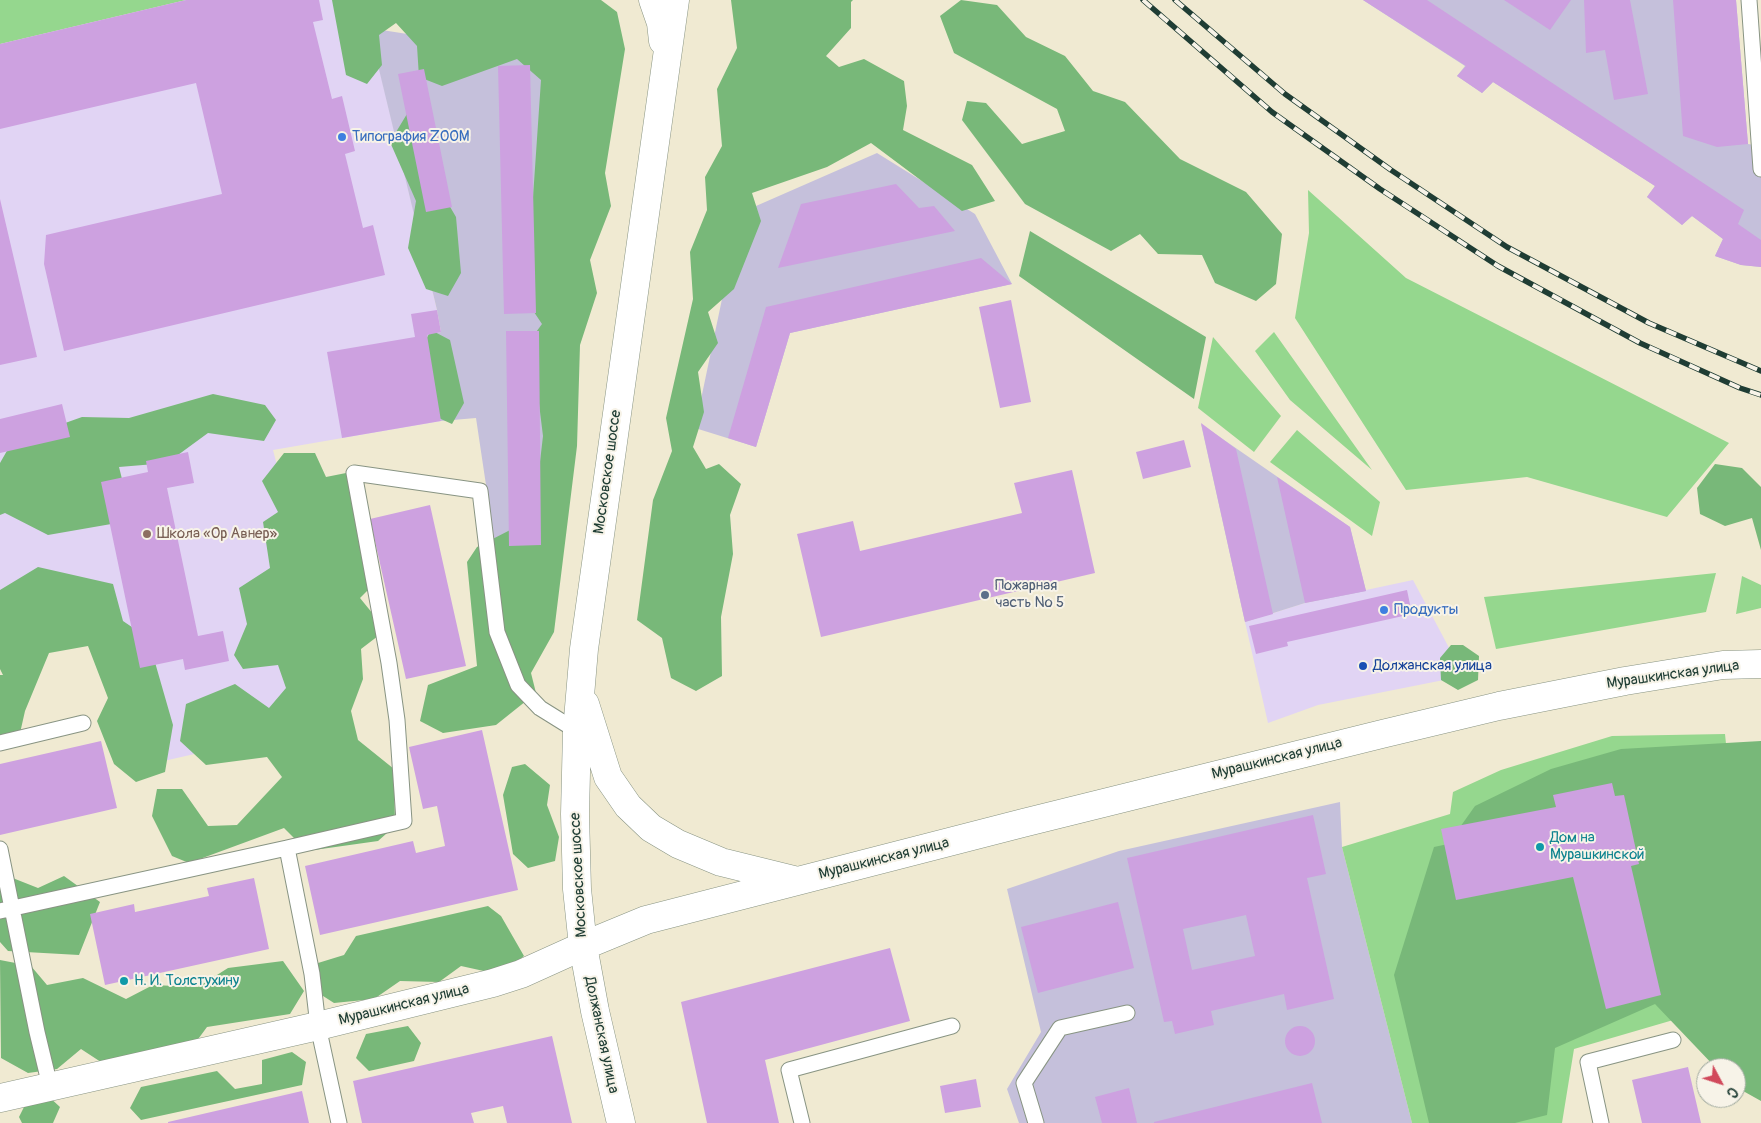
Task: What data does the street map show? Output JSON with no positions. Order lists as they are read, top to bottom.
{
  "streets": {
    "main road": ["Московское шоссе", "Мурашкинская улица", "Должанская улица"]
  },
  "crossings": [
    ["Московское шоссе", "Мурашкинская улица"],
    ["Московское шоссе", "Должанская улица"],
    ["Мурашкинская улица", "Должанская улица"]
  ],
  "places": [
    "Типография ZOOM",
    "Школа «Ор Авнер»",
    "Пожарная часть № 5",
    "Продукты",
    "Должанская улица",
    "Дом на Мурашкинской",
    "Н. И. Толстухину"
  ],
  "north": "bottom right"
}
